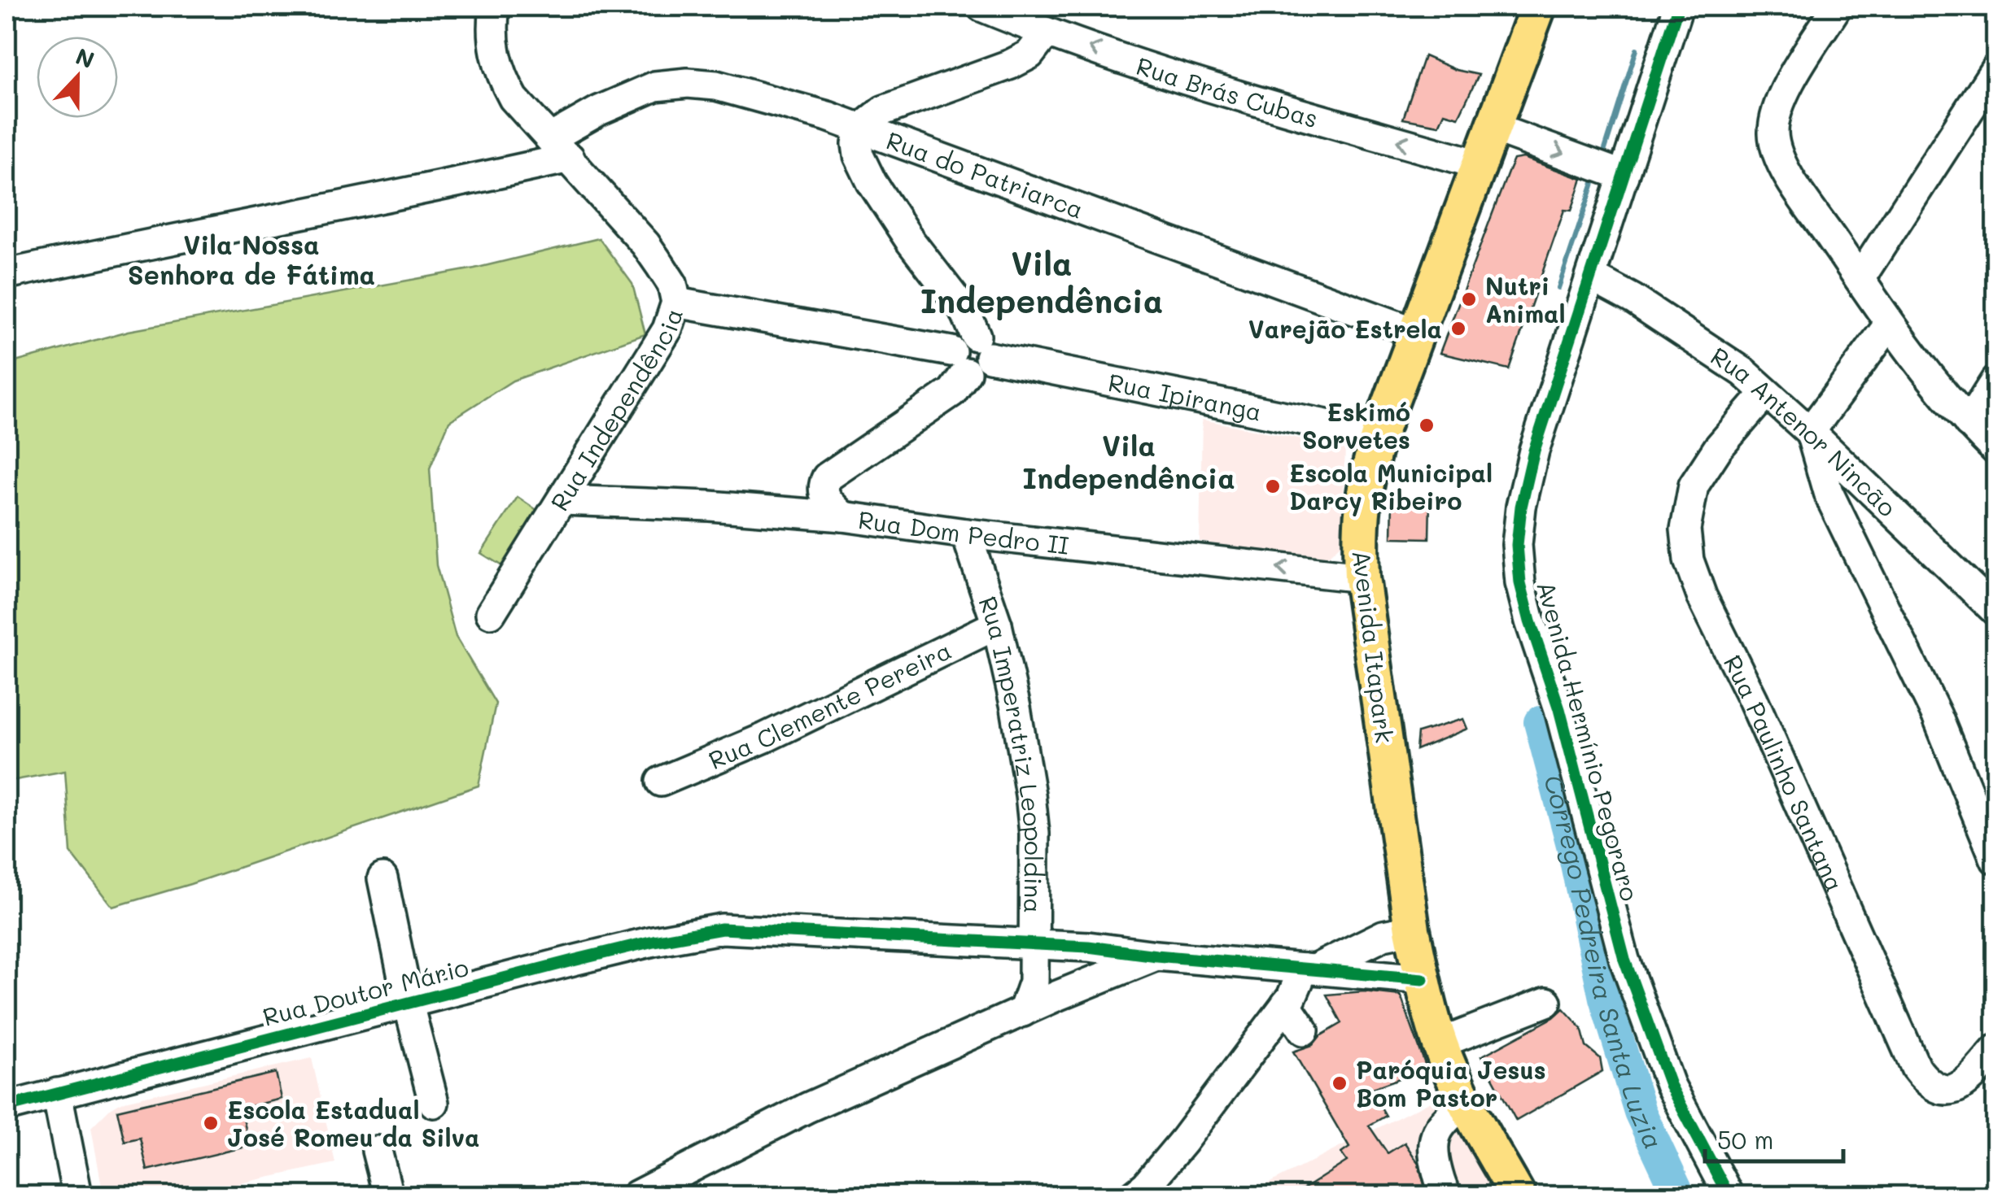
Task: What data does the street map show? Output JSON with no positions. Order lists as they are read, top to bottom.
{
  "streets": {
    "main road": ["Avenida Itapark"],
    "street": [
      "Rua Brás Cubas",
      "Rua do Patriarca",
      "Rua Ipiranga",
      "Rua Independência",
      "Rua Antenor Nincão",
      "Rua Dom Pedro II",
      "Rua Clemente Pereira",
      "Avenida Hermínio Pegoraro",
      "Rua Imperatriz Leopoldina",
      "Rua Paulinho Santana",
      "Rua Doutor Mário"
    ]
  },
  "crossings": [
    ["Rua Brás Cubas", "Avenida Itapark"],
    ["Rua do Patriarca", "Rua Independência"],
    ["Rua do Patriarca", "Avenida Itapark"],
    ["Rua Ipiranga", "Rua Independência"],
    ["Rua Ipiranga", "Avenida Itapark"],
    ["Rua Independência", "Rua Dom Pedro II"],
    ["Rua Antenor Nincão", "Avenida Hermínio Pegoraro"],
    ["Rua Antenor Nincão", "Rua Paulinho Santana"],
    ["Rua Dom Pedro II", "Avenida Itapark"],
    ["Rua Dom Pedro II", "Rua Imperatriz Leopoldina"],
    ["Avenida Itapark", "Rua Doutor Mário"],
    ["Rua Clemente Pereira", "Rua Imperatriz Leopoldina"],
    ["Rua Imperatriz Leopoldina", "Rua Doutor Mário"]
  ],
  "one_way": ["Rua Brás Cubas", "Rua Dom Pedro II"],
  "districts": ["Vila Nossa Senhora de Fátima", "Vila Independência", "Vila Independência"],
  "water": ["Córrego Pedreira Santa Luzia"],
  "places": [
    "Nutri Animal",
    "Varejão Estrela",
    "Eskimó Sorvetes",
    "Escola Municipal Darcy Ribeiro",
    "Paróquia Jesus Bom Pastor",
    "Escola Estadual José Romeu da Silva"
  ],
  "scale_bar": "50 m",
  "north": "top"
}
